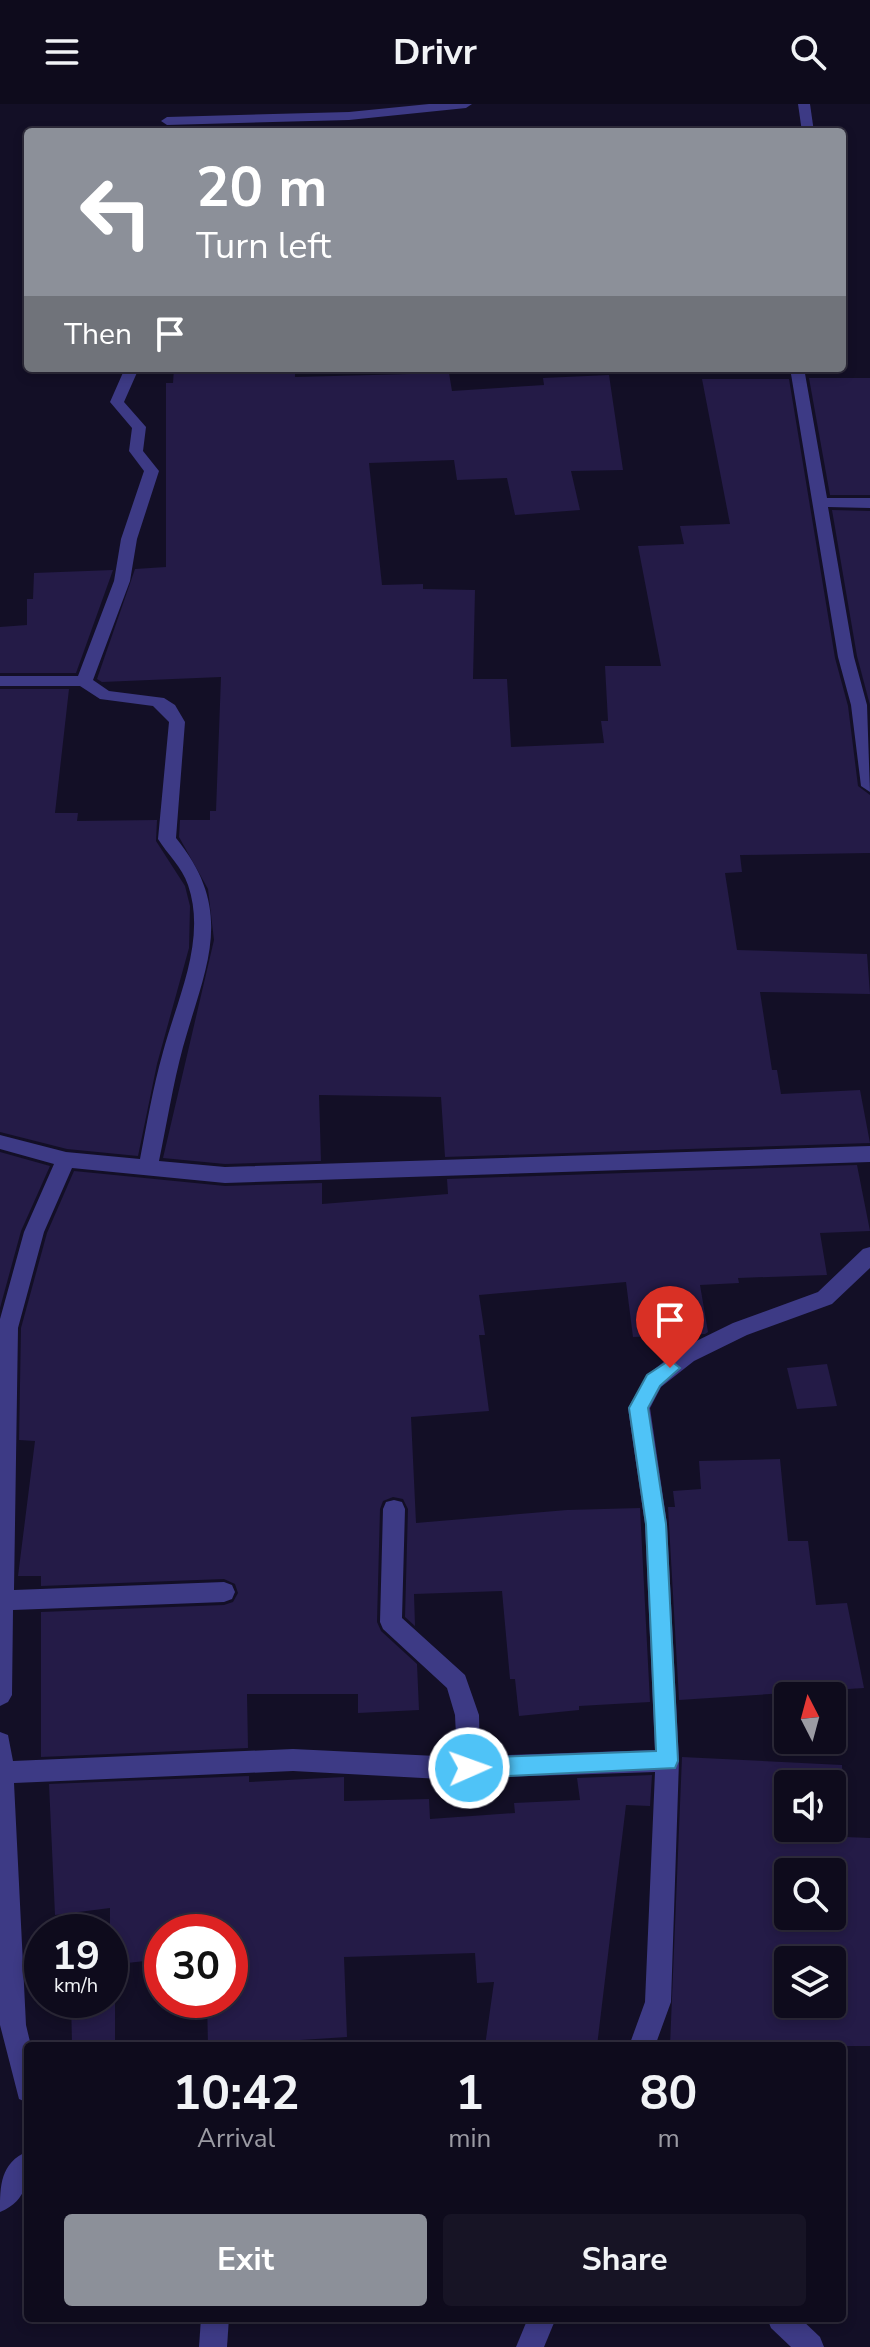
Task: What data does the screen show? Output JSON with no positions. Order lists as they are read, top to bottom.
{
  "north": "top",
  "page": {
    "header": "Drivr",
    "turn": ["20 m", "Turn left"],
    "then": "Then",
    "speed": "19 km/h",
    "limit": "30",
    "eta": [
      "10:42",
      "Arrival",
      "1",
      "min",
      "80",
      "m"
    ],
    "buttons": ["Exit", "Share"]
  }
}
